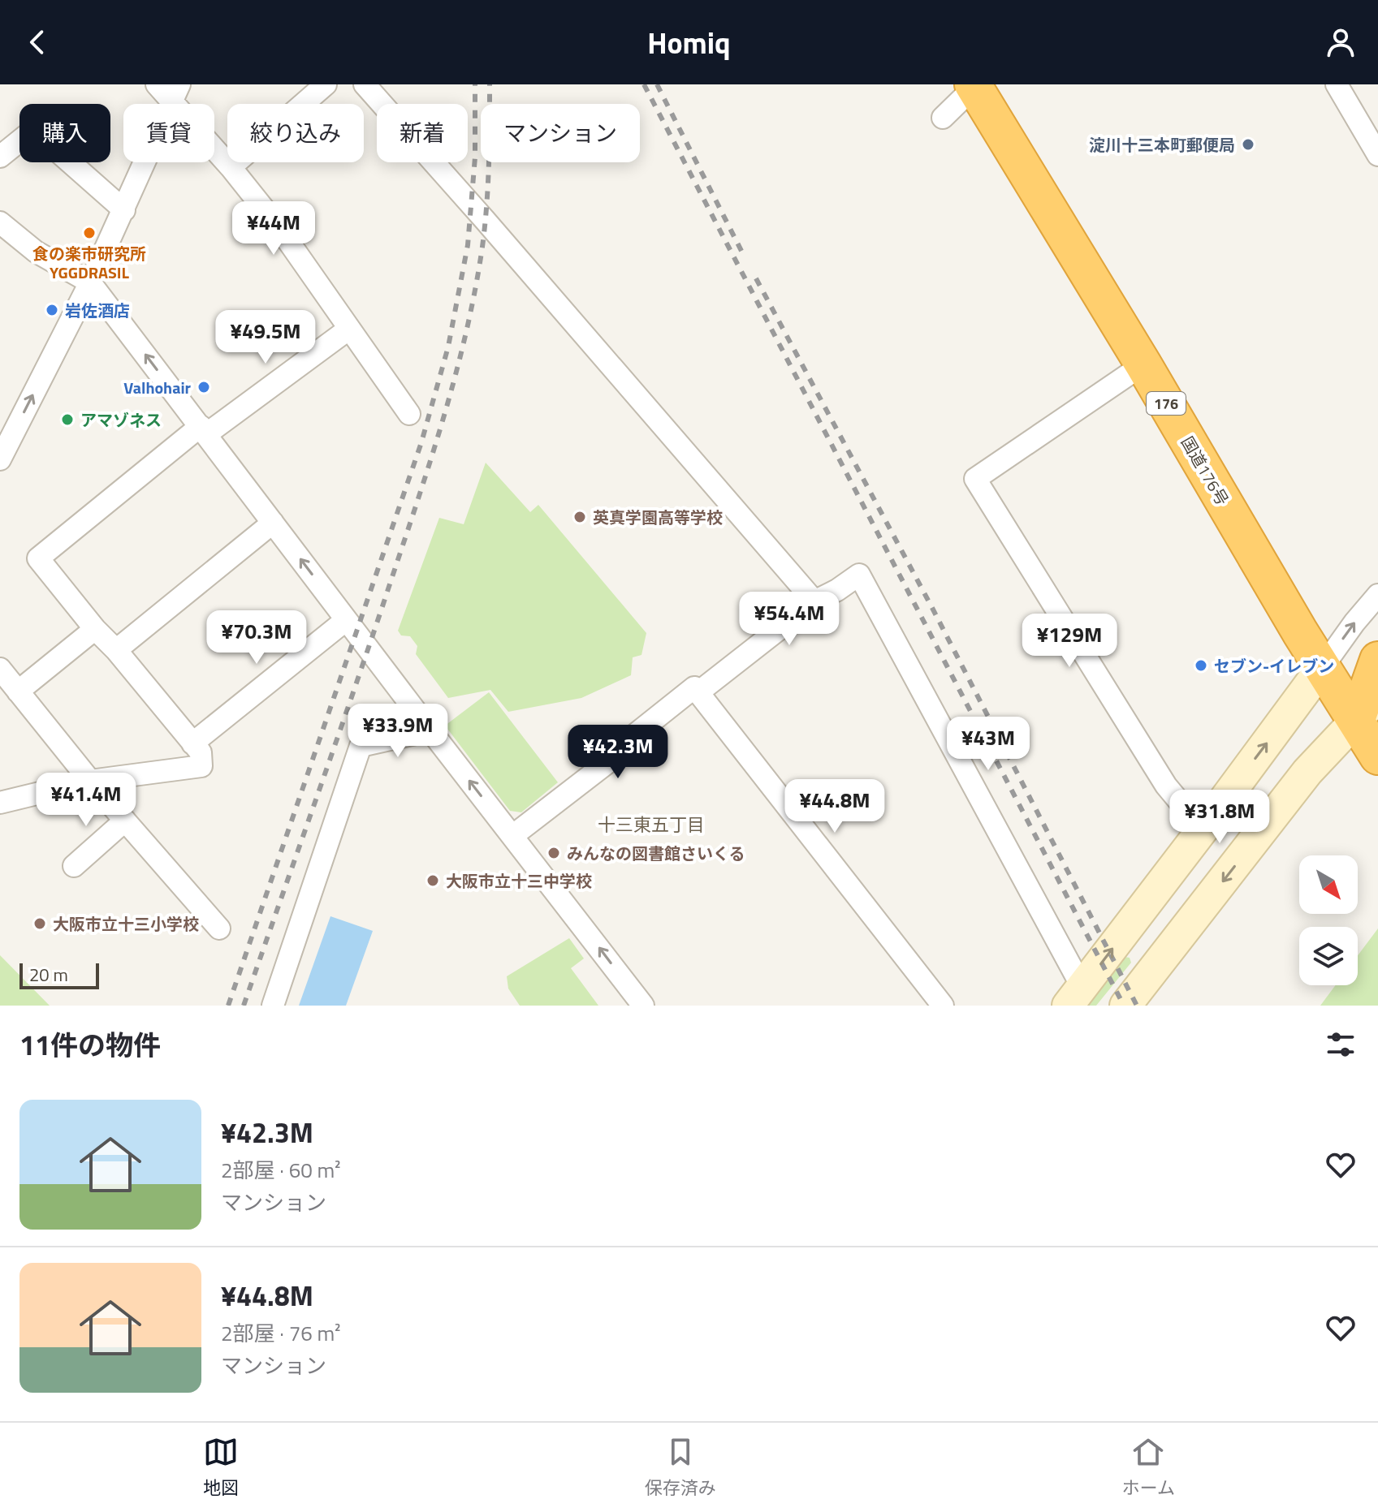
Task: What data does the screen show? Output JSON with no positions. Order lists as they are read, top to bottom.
{
  "streets": {
    "highway": ["176", "国道176号"]
  },
  "districts": ["十三東五丁目"],
  "places": [
    "淀川十三本町郵便局",
    "食の楽市研究所 YGGDRASIL",
    "岩佐酒店",
    "Valhohair",
    "アマゾネス",
    "英真学園高等学校",
    "セブン-イレブン",
    "みんなの図書館さいくる",
    "大阪市立十三中学校",
    "大阪市立十三小学校"
  ],
  "scale_bar": "20 m",
  "north": "bottom right",
  "page": {
    "header": "Homiq",
    "chip": [
      "購入",
      "賃貸",
      "絞り込み",
      "新着",
      "マンション"
    ],
    "price": [
      "¥44M",
      "¥49.5M",
      "¥54.4M",
      "¥70.3M",
      "¥129M",
      "¥33.9M",
      "¥43M",
      "¥42.3M",
      "¥41.4M",
      "¥44.8M",
      "¥31.8M"
    ],
    "scale": "20 m",
    "heading": "11件の物件",
    "list": [
      {
        "name": "¥42.3M",
        "note": "2部屋 · 60 m² · マンション"
      },
      {
        "name": "¥44.8M",
        "note": "2部屋 · 76 m² · マンション"
      }
    ],
    "tabs": ["地図", "保存済み", "ホーム"]
  }
}
